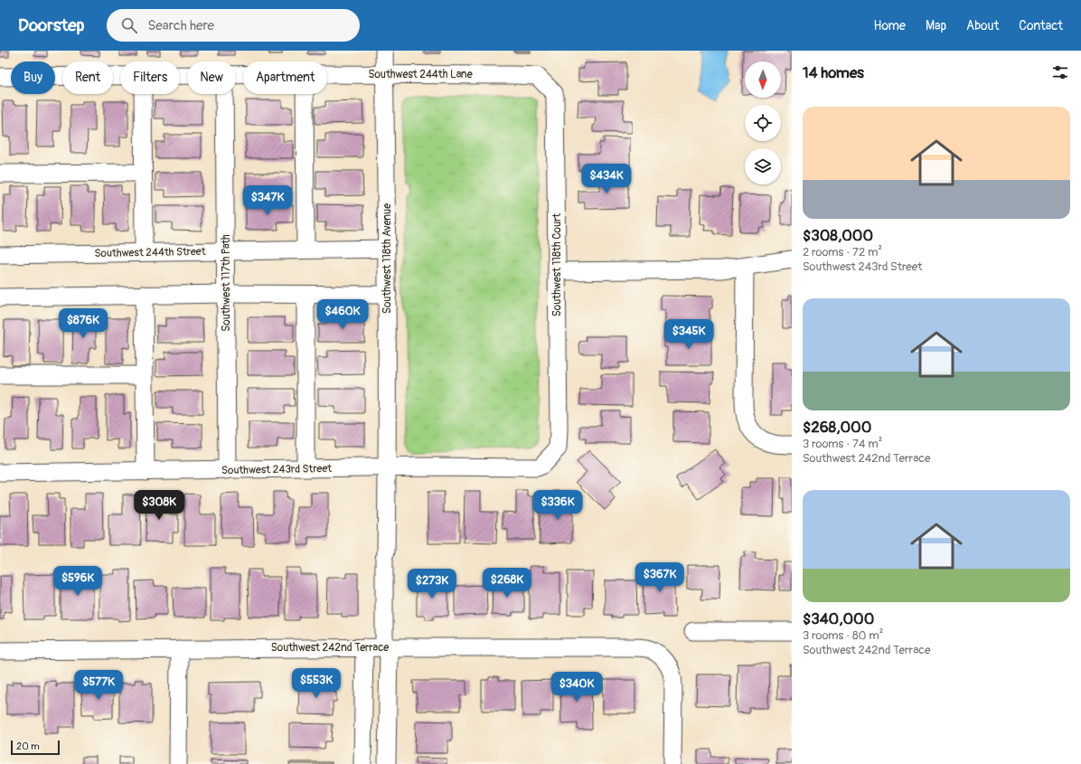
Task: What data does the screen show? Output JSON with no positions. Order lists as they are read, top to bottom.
{
  "streets": {
    "street": [
      "Southwest 244th Lane",
      "Southwest 244th Street",
      "Southwest 118th Avenue",
      "Southwest 118th Court",
      "Southwest 117th Path",
      "Southwest 243rd Street",
      "Southwest 242nd Terrace"
    ]
  },
  "crossings": [
    ["Southwest 244th Lane", "Southwest 118th Avenue"],
    ["Southwest 244th Lane", "Southwest 118th Court"],
    ["Southwest 244th Street", "Southwest 118th Avenue"],
    ["Southwest 244th Street", "Southwest 117th Path"],
    ["Southwest 118th Avenue", "Southwest 243rd Street"],
    ["Southwest 118th Avenue", "Southwest 242nd Terrace"],
    ["Southwest 118th Court", "Southwest 243rd Street"],
    ["Southwest 117th Path", "Southwest 243rd Street"]
  ],
  "scale_bar": "20 m",
  "north": "bottom",
  "page": {
    "header": "Doorstep",
    "search": "Search here",
    "nav": [
      "Home",
      "Map",
      "About",
      "Contact"
    ],
    "heading": "14 homes",
    "chip": [
      "Buy",
      "Rent",
      "Filters",
      "New",
      "Apartment"
    ],
    "list": [
      {
        "name": "$308,000",
        "note": "2 rooms · 72 m² · Southwest 243rd Street"
      },
      {
        "name": "$268,000",
        "note": "3 rooms · 74 m² · Southwest 242nd Terrace"
      },
      {
        "name": "$340,000",
        "note": "3 rooms · 80 m² · Southwest 242nd Terrace"
      }
    ],
    "price": [
      "$434K",
      "$347K",
      "$460K",
      "$876K",
      "$345K",
      "$308K",
      "$336K",
      "$367K",
      "$596K",
      "$268K",
      "$273K",
      "$553K",
      "$577K",
      "$340K"
    ],
    "scale": "20 m"
  }
}
